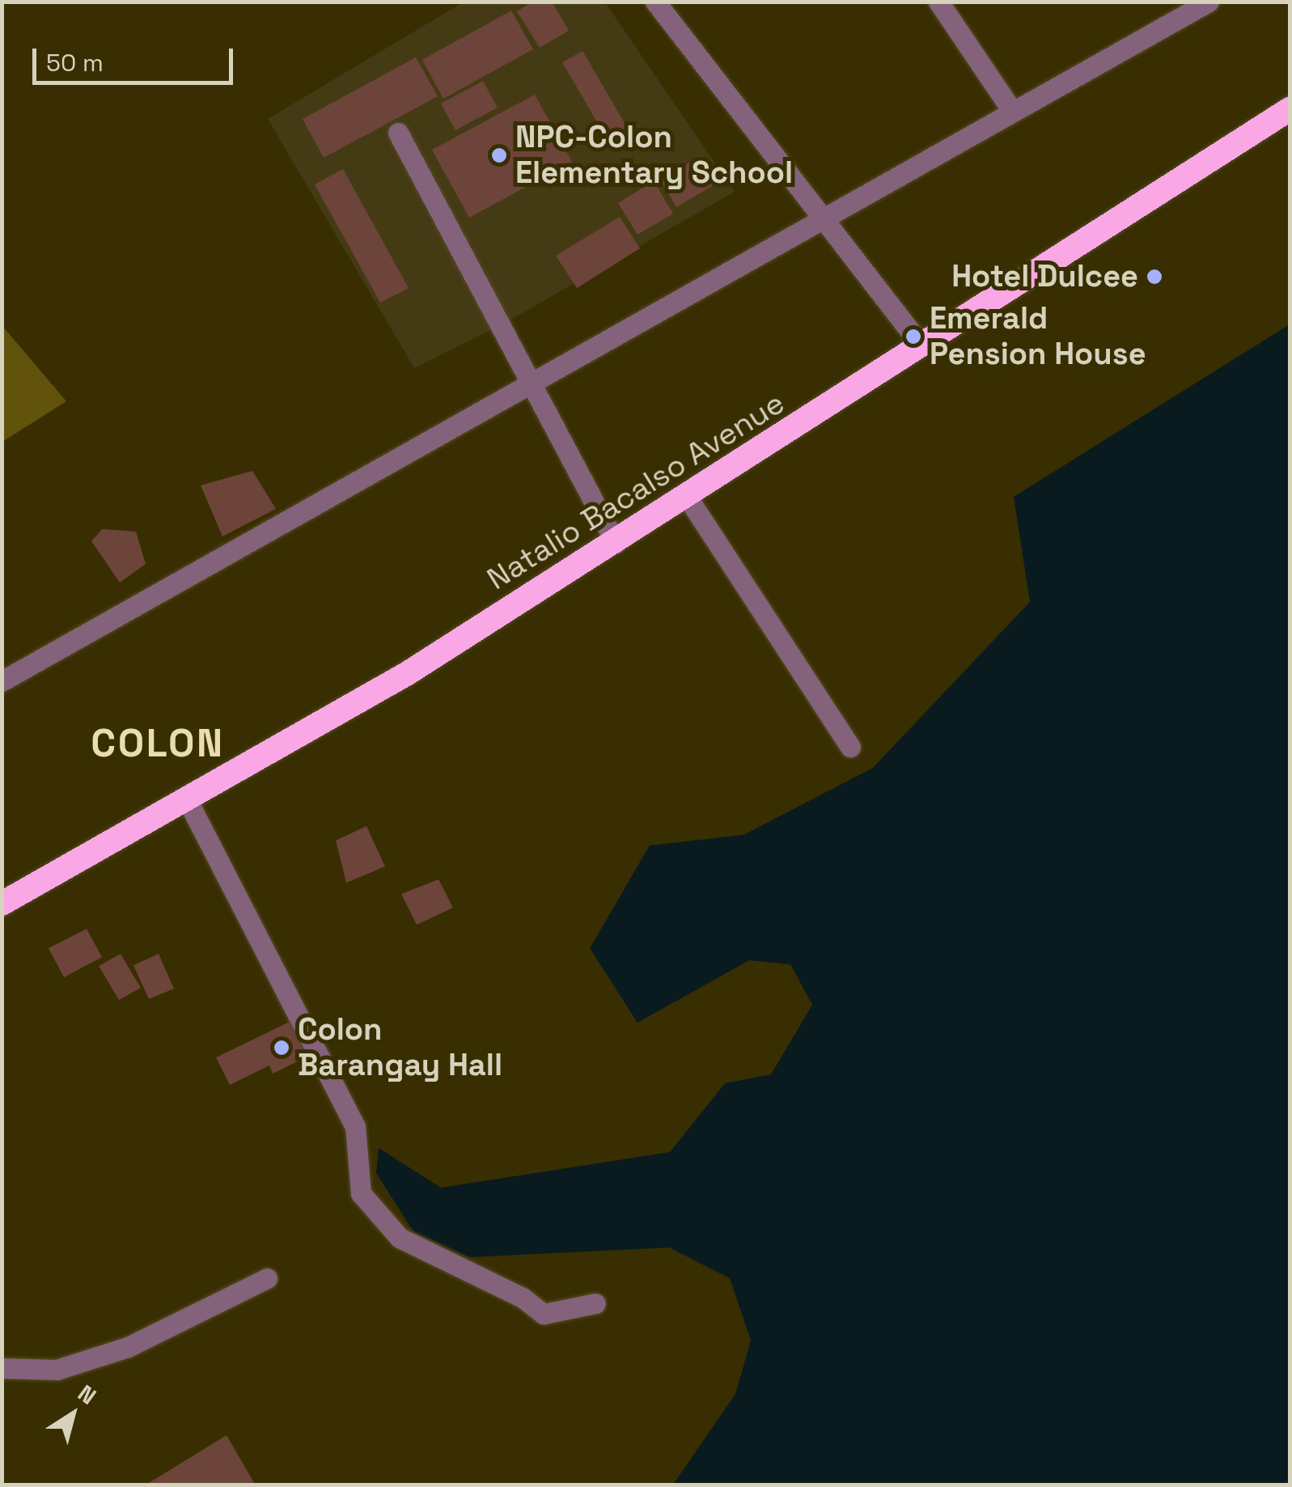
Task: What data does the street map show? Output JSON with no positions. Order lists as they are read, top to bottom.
{
  "streets": {
    "highway": ["Natalio Bacalso Avenue"]
  },
  "districts": ["COLON"],
  "places": [
    "NPC-Colon Elementary School",
    "Hotel Dulcee",
    "Emerald Pension House",
    "Colon Barangay Hall"
  ],
  "scale_bar": "50 m",
  "north": "top right"
}
